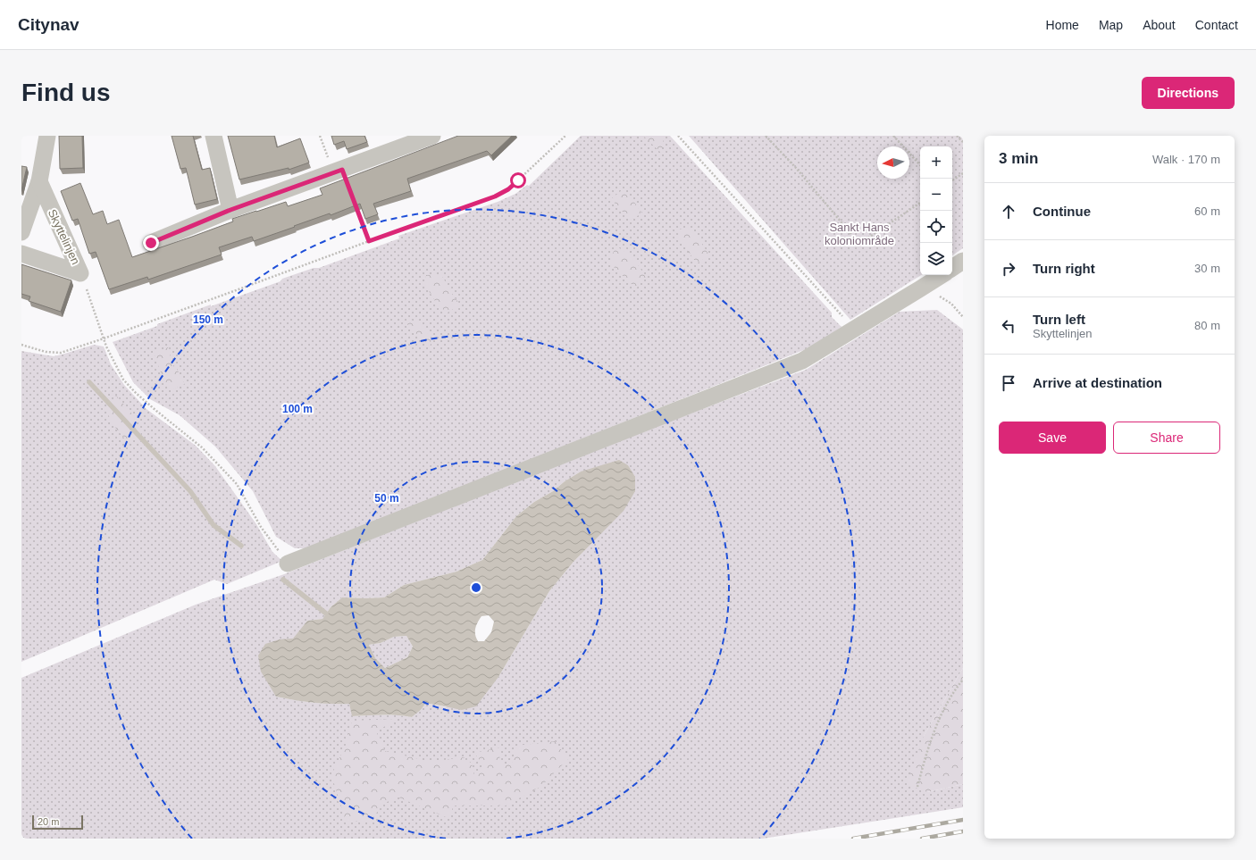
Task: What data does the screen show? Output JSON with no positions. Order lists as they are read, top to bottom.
{
  "streets": {
    "street": ["Skyttelinjen"]
  },
  "parks": ["Sankt Hans koloniområde"],
  "scale_bar": "20 m",
  "north": "left",
  "page": {
    "header": "Citynav",
    "nav": [
      "Home",
      "Map",
      "About",
      "Contact"
    ],
    "buttons": [
      "Directions",
      ["Save", "Share"]
    ],
    "title": "Find us",
    "heading": ["3 min", "Walk · 170 m"],
    "map_buttons": ["+", "−"],
    "list": [
      ["Continue", "60 m"],
      ["Turn right", "30 m"],
      ["Turn left", "Skyttelinjen", "80 m"],
      "Arrive at destination"
    ],
    "scale": "20 m"
  },
  "rings": ["150 m", "100 m", "50 m"]
}
